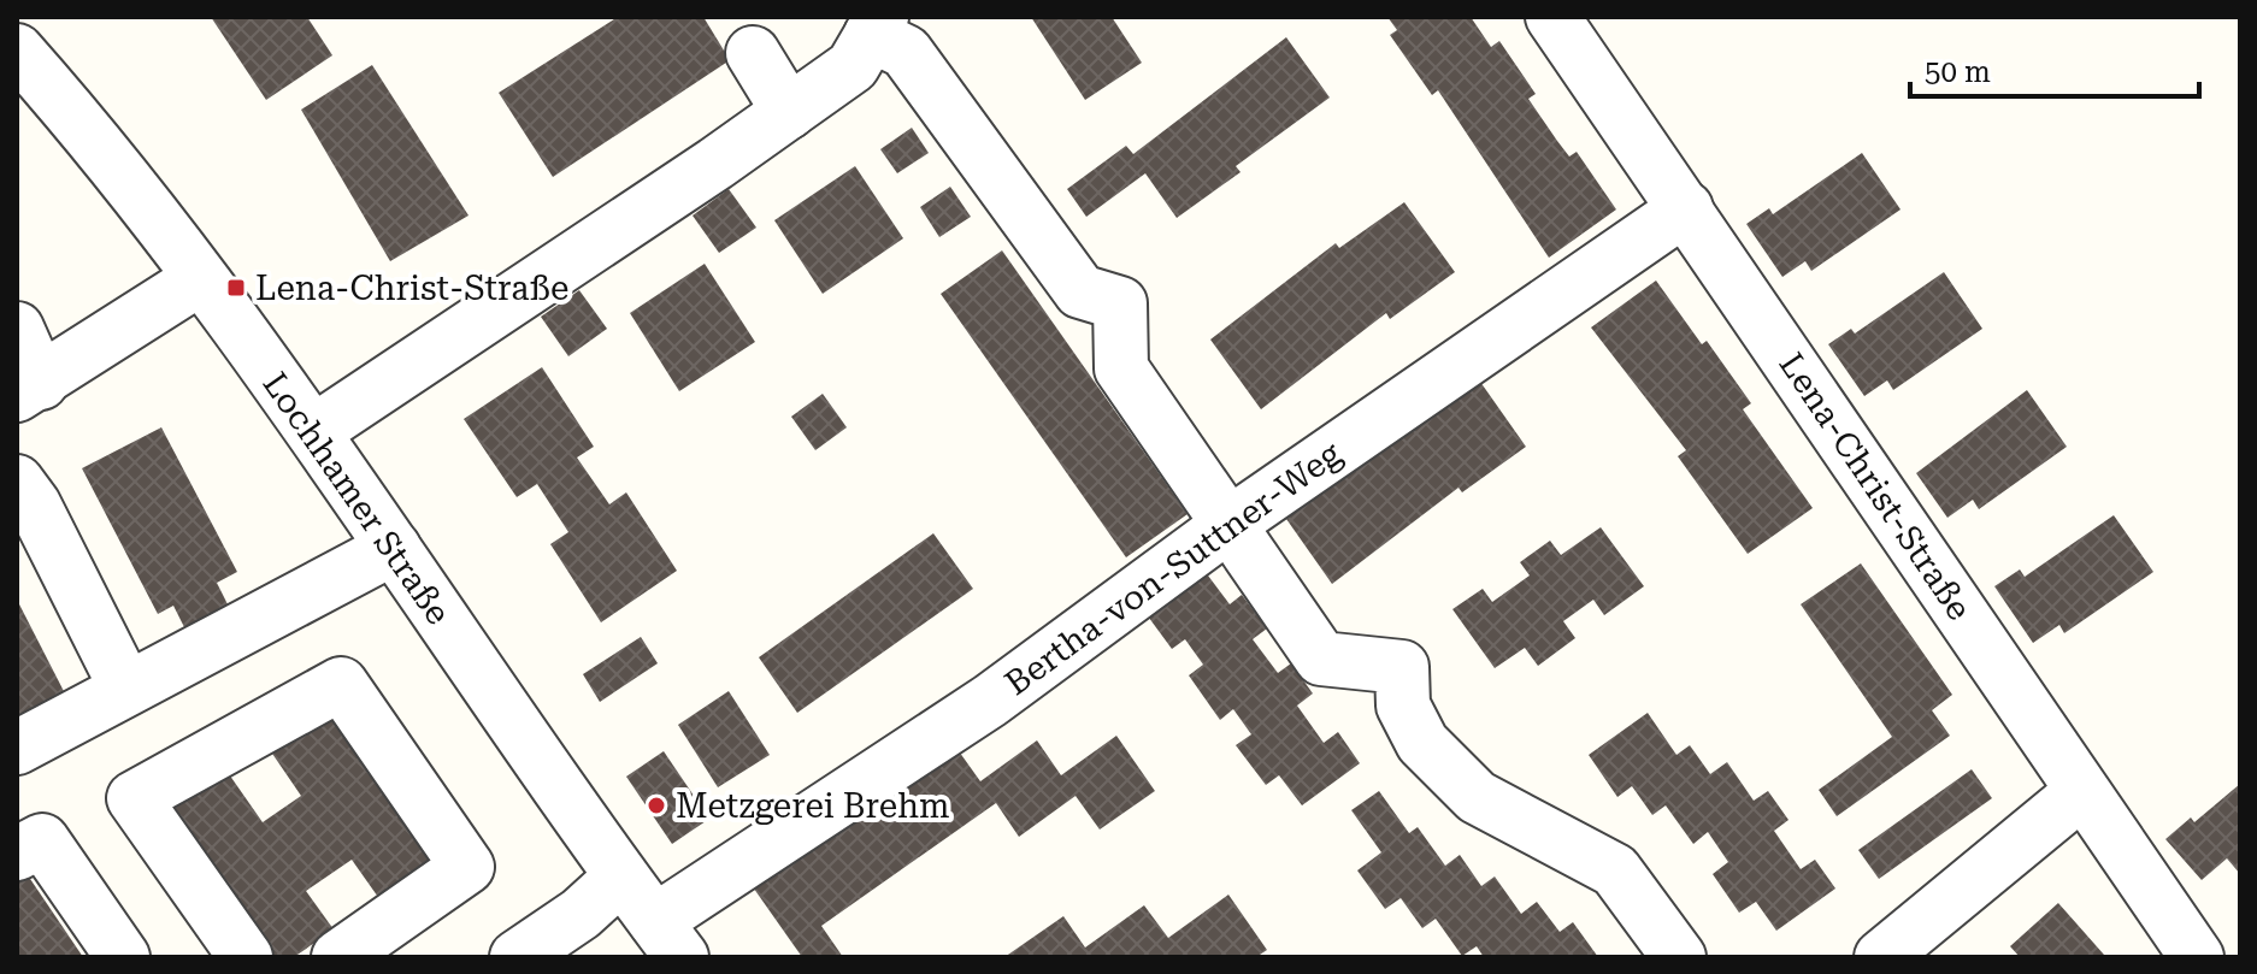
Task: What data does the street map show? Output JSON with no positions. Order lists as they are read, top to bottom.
{
  "streets": {
    "street": ["Lena-Christ-Straße", "Lochhamer Straße", "Bertha-von-Suttner-Weg"]
  },
  "crossings": [
    ["Lena-Christ-Straße", "Bertha-von-Suttner-Weg"],
    ["Lochhamer Straße", "Bertha-von-Suttner-Weg"]
  ],
  "places": {
    "transit": ["Lena-Christ-Straße"],
    "other": ["Metzgerei Brehm"]
  },
  "scale_bar": "50 m"
}
